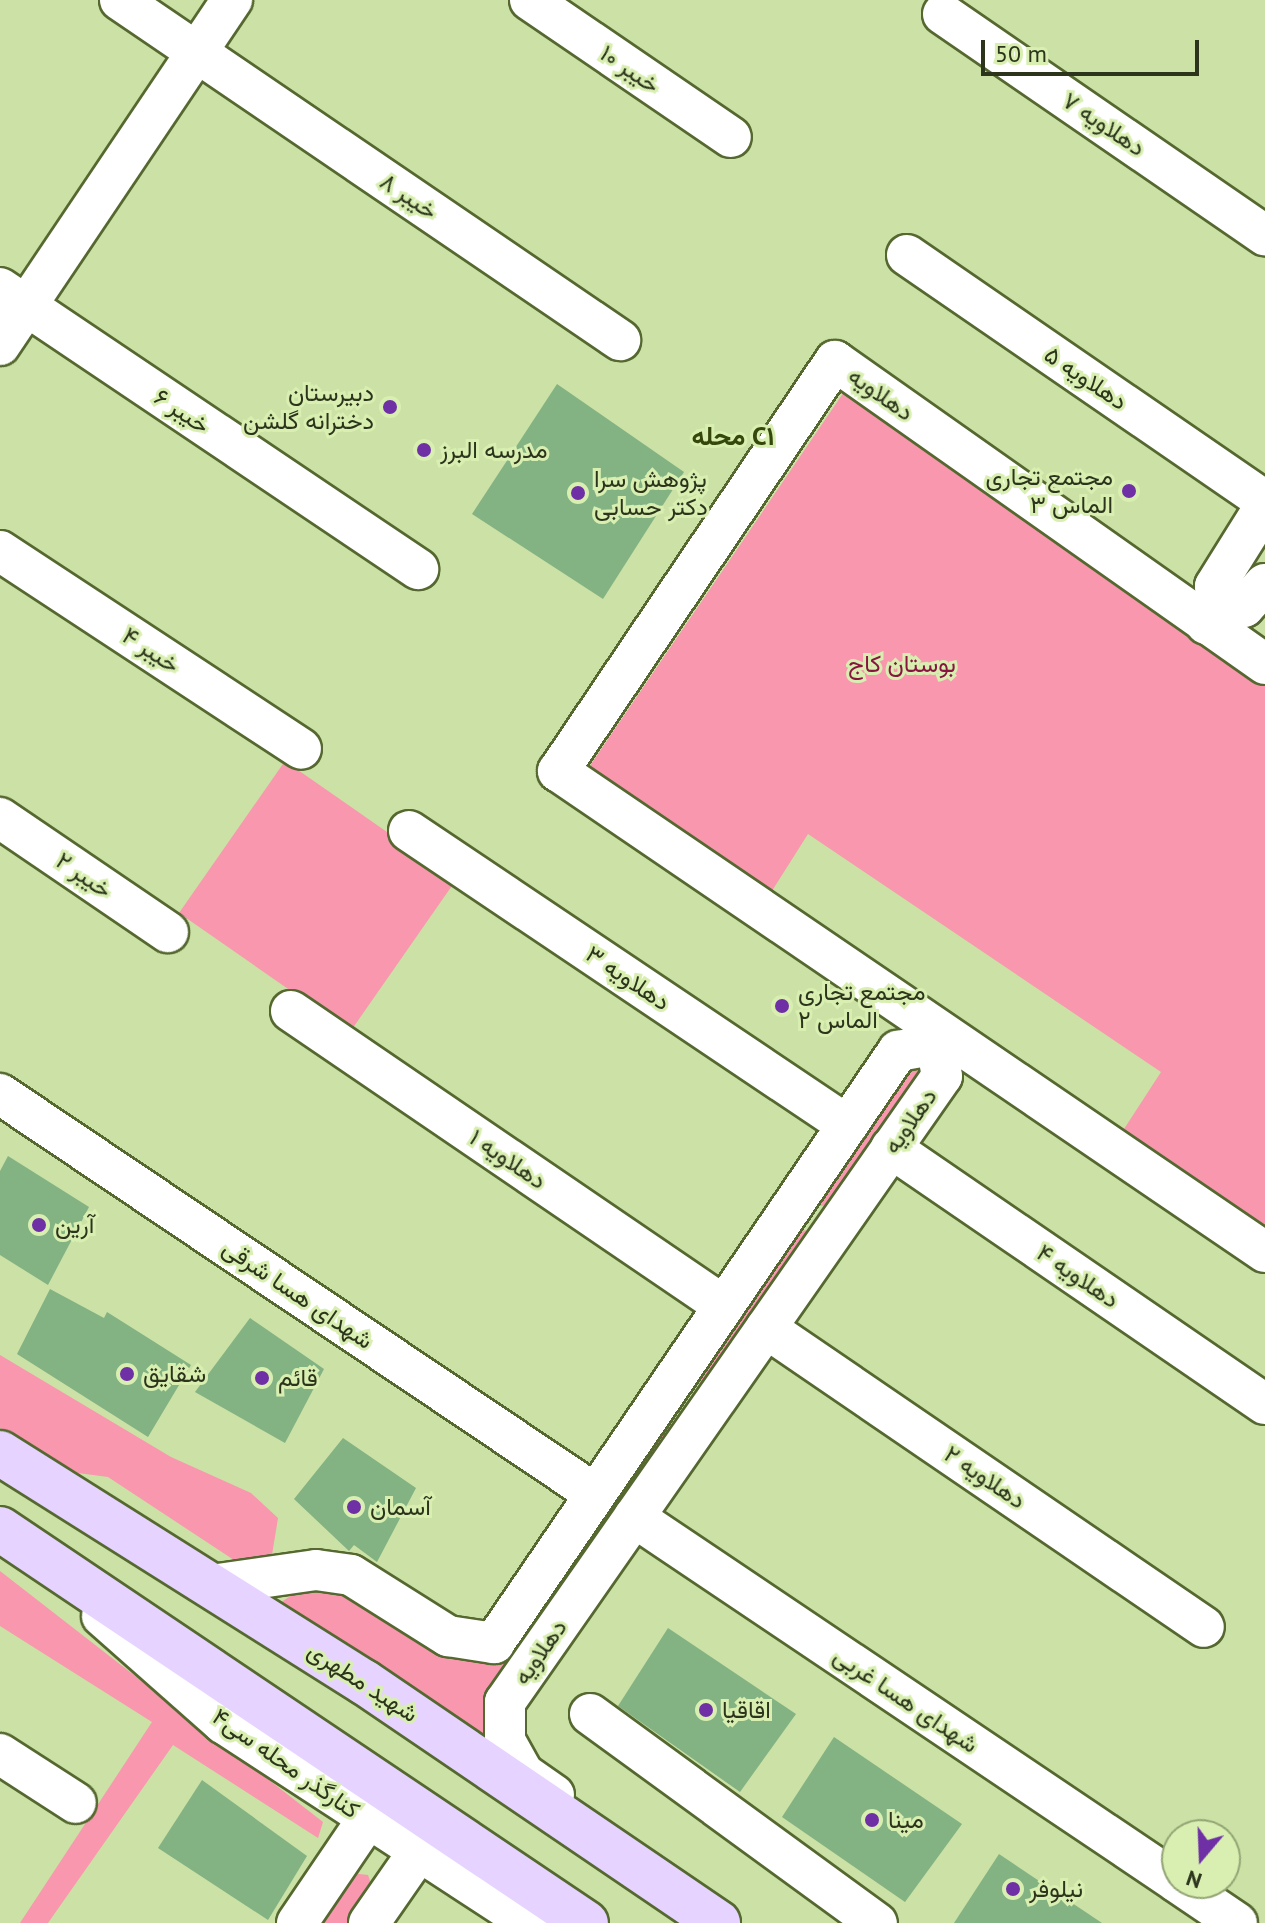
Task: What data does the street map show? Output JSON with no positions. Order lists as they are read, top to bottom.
{
  "streets": {
    "main road": ["شهید مطهری"],
    "street": [
      "خیبر ۱۰",
      "دهلاویه ۷",
      "خیبر ۸",
      "دهلاویه ۵",
      "دهلاویه",
      "خیبر ۶",
      "خیبر ۴",
      "خیبر ۲",
      "دهلاویه ۳",
      "دهلاویه ۱",
      "دهلاویه ۴",
      "شهدای هسا شرقی",
      "دهلاویه ۲",
      "شهدای هسا غربی",
      "کنارگذر محله سی۴"
    ]
  },
  "crossings": [
    ["دهلاویه", "دهلاویه ۳"],
    ["دهلاویه", "دهلاویه ۱"],
    ["دهلاویه", "دهلاویه ۴"],
    ["دهلاویه", "شهدای هسا شرقی"],
    ["دهلاویه", "دهلاویه ۲"],
    ["دهلاویه", "شهید مطهری"],
    ["دهلاویه", "شهدای هسا غربی"]
  ],
  "districts": ["محله C۱"],
  "parks": ["بوستان کاج"],
  "places": [
    "دبیرستان دخترانه گلشن",
    "مدرسه البرز",
    "مجتمع تجاری الماس ۳",
    "پژوهش سرا دکتر حسابی",
    "مجتمع تجاری الماس ۲",
    "آرین",
    "شقایق",
    "قائم",
    "آسمان",
    "اقاقیا",
    "مینا",
    "نیلوفر"
  ],
  "scale_bar": "50 m",
  "north": "bottom"
}
